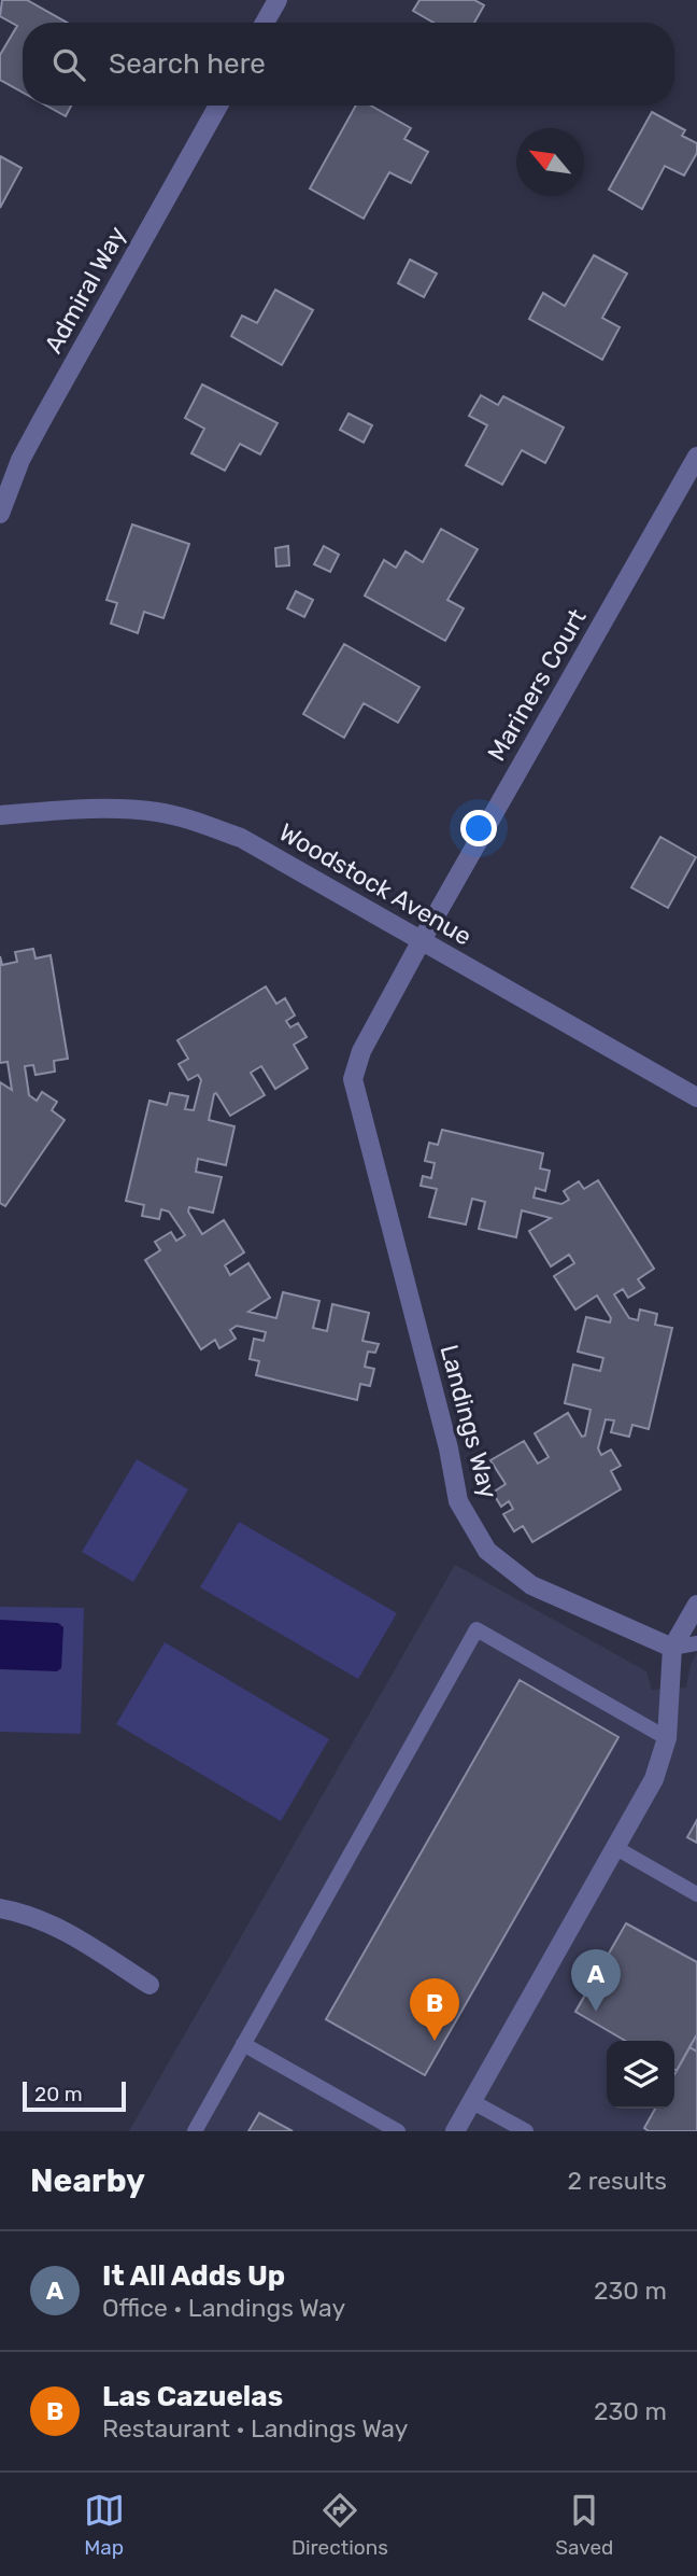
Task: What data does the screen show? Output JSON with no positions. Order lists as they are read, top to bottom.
{
  "streets": {
    "street": [
      "Admiral Way",
      "Mariners Court",
      "Woodstock Avenue",
      "Landings Way"
    ]
  },
  "crossings": [
    ["Mariners Court", "Woodstock Avenue"],
    ["Mariners Court", "Landings Way"],
    ["Woodstock Avenue", "Landings Way"]
  ],
  "scale_bar": "20 m",
  "north": "top left",
  "page": {
    "search": "Search here",
    "pins": ["A", "B"],
    "scale": "20 m",
    "heading": ["Nearby", "2 results"],
    "list": [
      {
        "mark": "A",
        "name": "It All Adds Up",
        "note": "Office · Landings Way",
        "value": "230 m"
      },
      {
        "mark": "B",
        "name": "Las Cazuelas",
        "note": "Restaurant · Landings Way",
        "value": "230 m"
      }
    ],
    "nav": ["Map", "Directions", "Saved"]
  }
}
